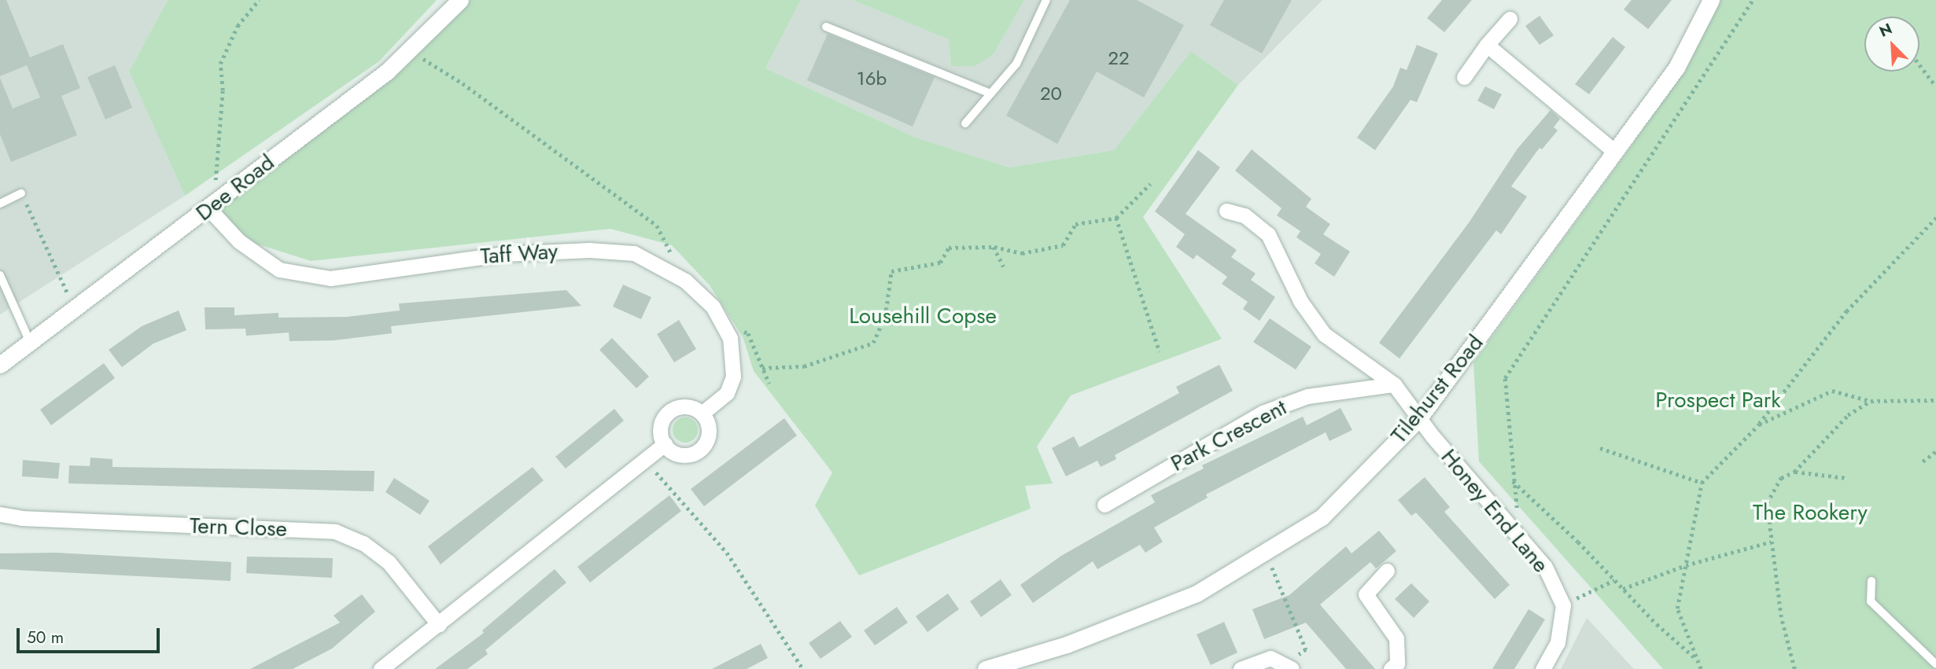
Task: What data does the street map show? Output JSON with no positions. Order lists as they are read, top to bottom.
{
  "streets": {
    "street": [
      "Dee Road",
      "Taff Way",
      "Tilehurst Road",
      "Park Crescent",
      "Honey End Lane",
      "Tern Close"
    ]
  },
  "crossings": [
    ["Dee Road", "Taff Way"],
    ["Tilehurst Road", "Honey End Lane"],
    ["Park Crescent", "Honey End Lane"]
  ],
  "parks": ["Lousehill Copse", "Prospect Park", "The Rookery"],
  "house_numbers": ["22", "16b", "20"],
  "scale_bar": "50 m",
  "north": "top left"
}
